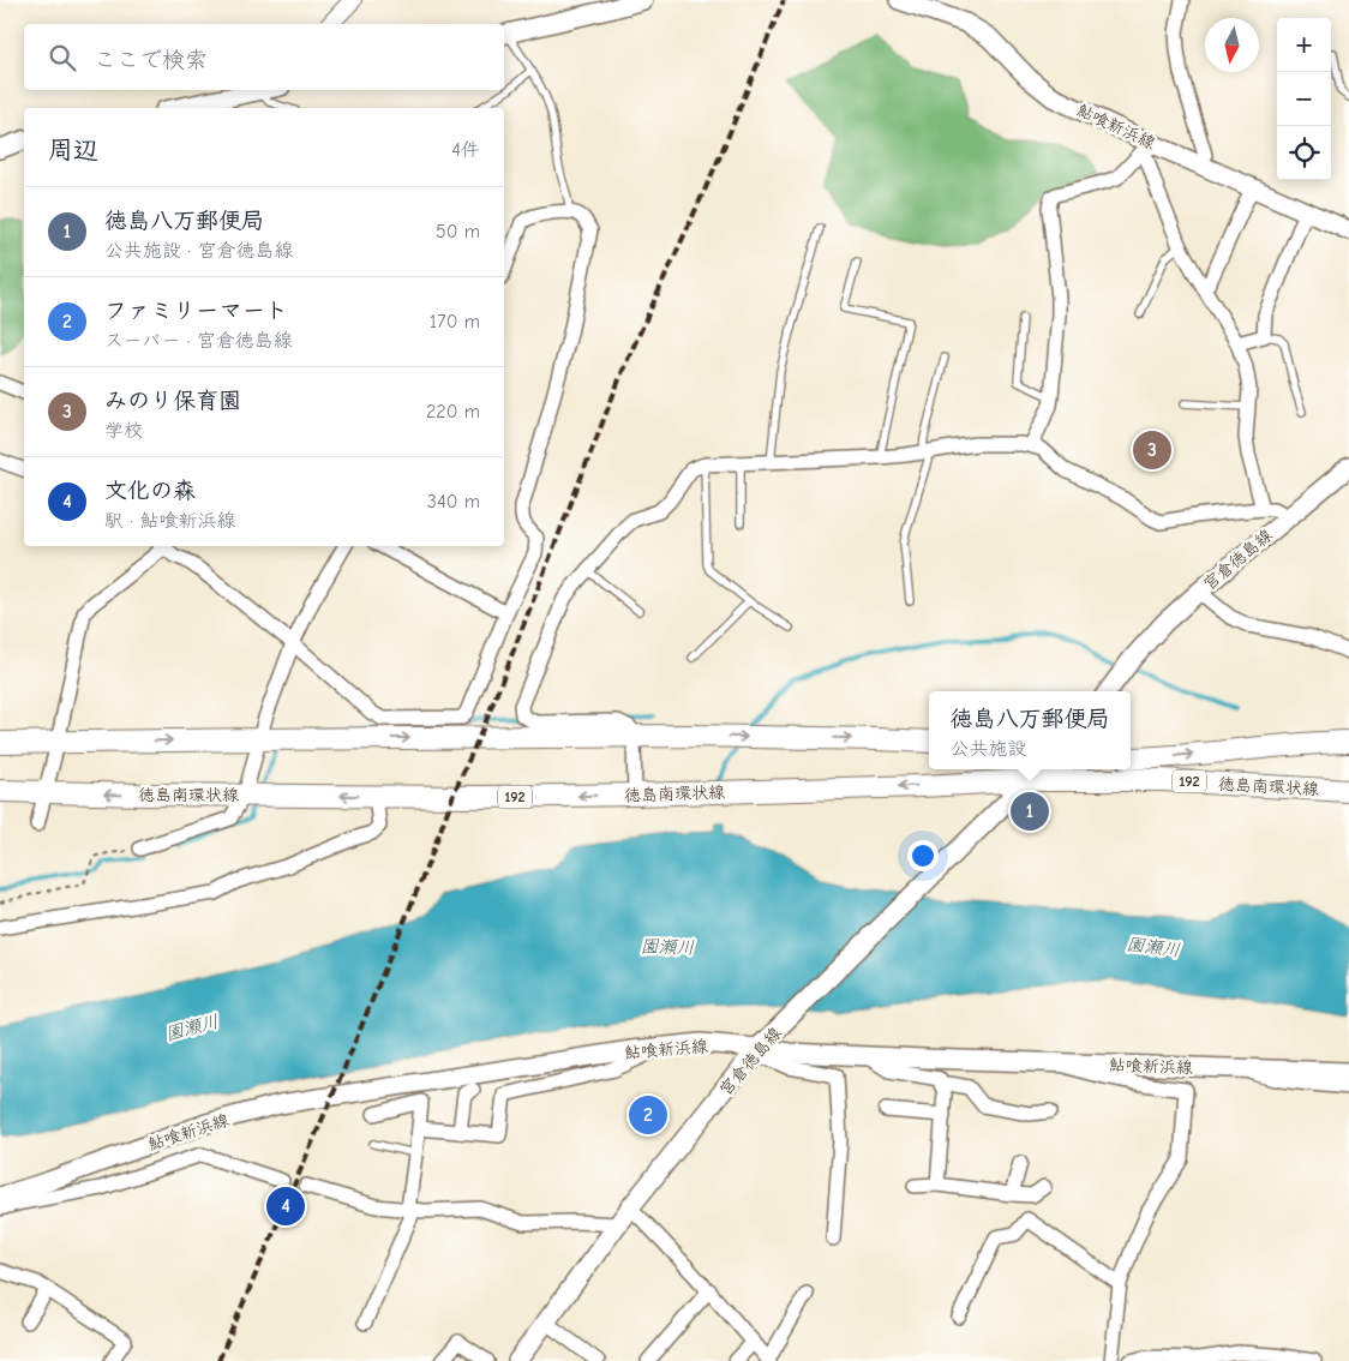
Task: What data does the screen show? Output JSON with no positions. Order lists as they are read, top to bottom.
{
  "streets": {
    "highway": ["192", "徳島南環状線"],
    "main road": ["鮎喰新浜線", "宮倉徳島線"]
  },
  "crossings": [
    ["鮎喰新浜線", "宮倉徳島線"],
    ["宮倉徳島線", "徳島南環状線"]
  ],
  "water": ["園瀬川"],
  "north": "bottom",
  "page": {
    "map_buttons": ["+", "−"],
    "search": "ここで検索",
    "heading": ["周辺", "4件"],
    "list": [
      {
        "mark": "1",
        "name": "徳島八万郵便局",
        "note": "公共施設 · 宮倉徳島線",
        "value": "50 m"
      },
      {
        "mark": "2",
        "name": "ファミリーマート",
        "note": "スーパー · 宮倉徳島線",
        "value": "170 m"
      },
      {
        "mark": "3",
        "name": "みのり保育園",
        "note": "学校",
        "value": "220 m"
      },
      {
        "mark": "4",
        "name": "文化の森",
        "note": "駅 · 鮎喰新浜線",
        "value": "340 m"
      }
    ],
    "pins": [
      "3",
      "1",
      "2",
      "4"
    ],
    "popup": ["徳島八万郵便局", "公共施設"]
  }
}
